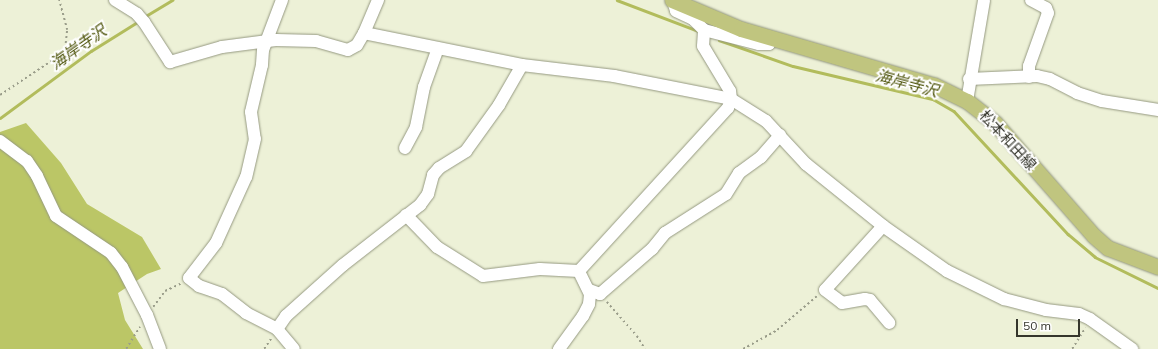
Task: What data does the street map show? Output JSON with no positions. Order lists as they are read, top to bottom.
{
  "streets": {
    "main road": ["松本和田線"]
  },
  "water": ["海岸寺沢"],
  "scale_bar": "50 m"
}
